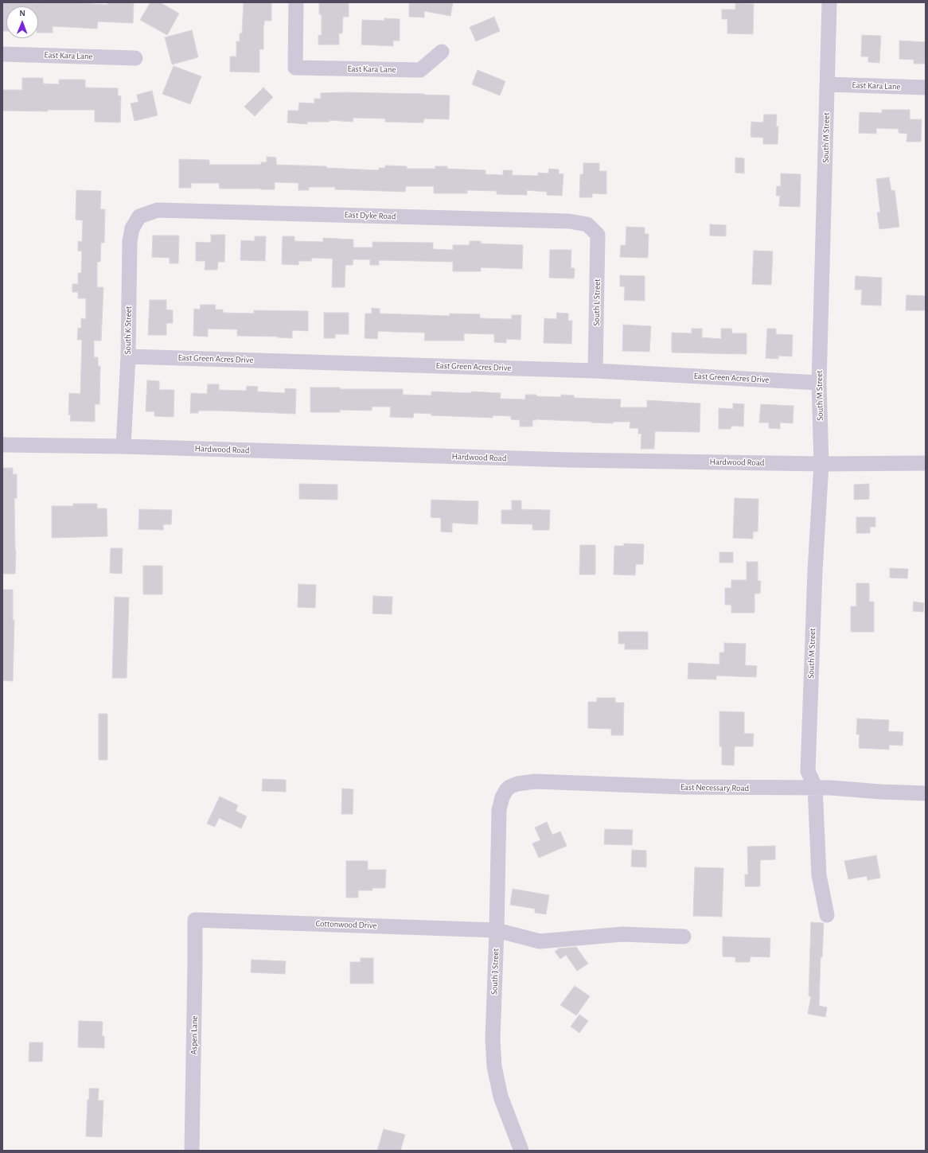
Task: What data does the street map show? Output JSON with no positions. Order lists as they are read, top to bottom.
{
  "streets": {
    "street": [
      "East Kara Lane",
      "South M Street",
      "East Dyke Road",
      "South L Street",
      "South K Street",
      "East Green Acres Drive",
      "Hardwood Road",
      "East Necessary Road",
      "Cottonwood Drive",
      "South J Street",
      "Aspen Lane"
    ]
  },
  "crossings": [
    ["East Kara Lane", "South M Street"],
    ["South M Street", "East Green Acres Drive"],
    ["South M Street", "Hardwood Road"],
    ["South M Street", "East Necessary Road"],
    ["East Dyke Road", "South L Street"],
    ["East Dyke Road", "South K Street"],
    ["South L Street", "East Green Acres Drive"],
    ["South K Street", "East Green Acres Drive"],
    ["South K Street", "Hardwood Road"],
    ["East Necessary Road", "South J Street"],
    ["Cottonwood Drive", "South J Street"],
    ["Cottonwood Drive", "Aspen Lane"]
  ],
  "north": "top"
}
